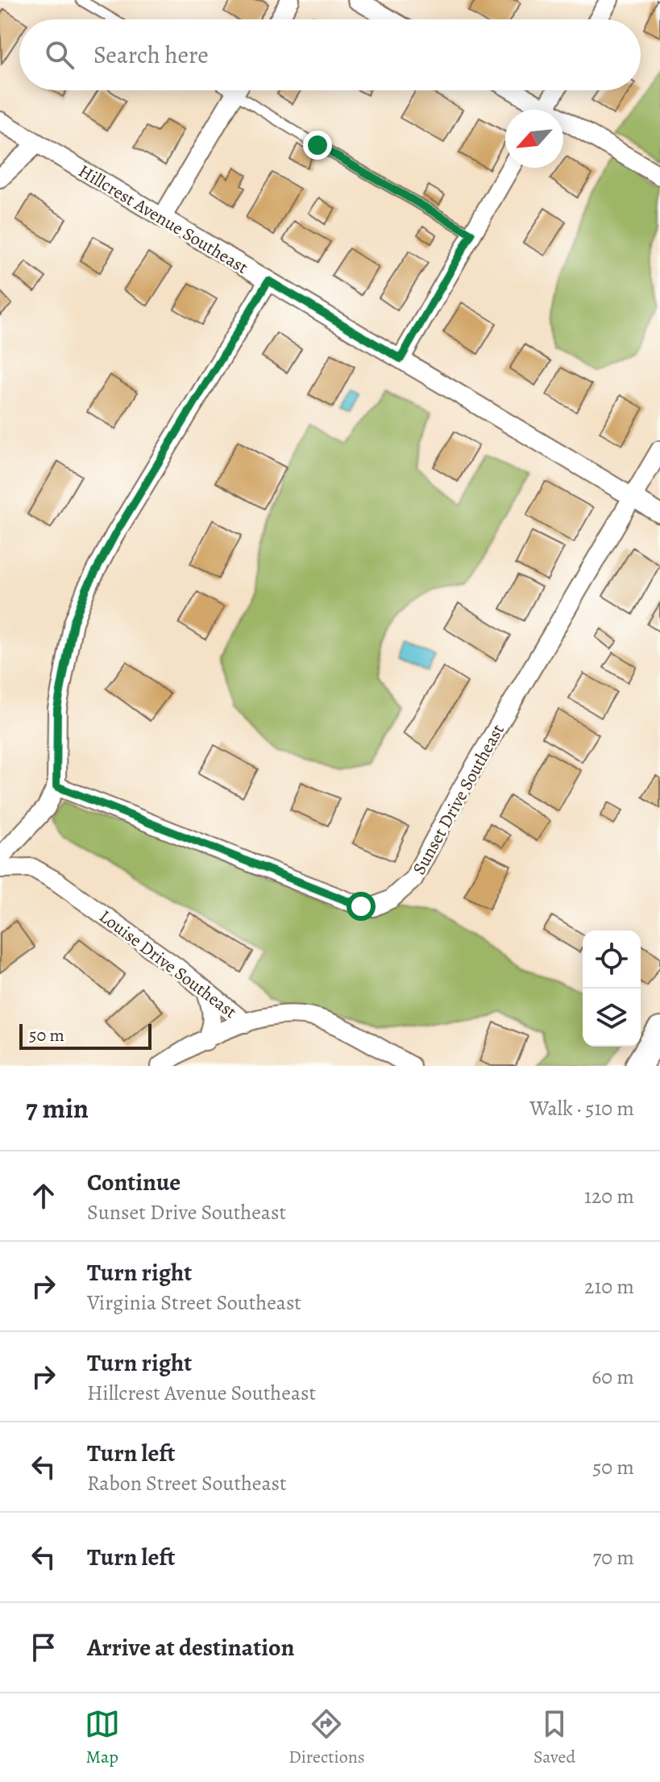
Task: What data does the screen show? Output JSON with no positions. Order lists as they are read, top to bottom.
{
  "streets": {
    "street": ["Hillcrest Avenue Southeast", "Sunset Drive Southeast", "Louise Drive Southeast"]
  },
  "crossings": [
    ["Hillcrest Avenue Southeast", "Sunset Drive Southeast"]
  ],
  "scale_bar": "50 m",
  "north": "bottom left",
  "page": {
    "search": "Search here",
    "scale": "50 m",
    "heading": ["7 min", "Walk · 510 m"],
    "list": [
      ["Continue", "Sunset Drive Southeast", "120 m"],
      ["Turn right", "Virginia Street Southeast", "210 m"],
      ["Turn right", "Hillcrest Avenue Southeast", "60 m"],
      ["Turn left", "Rabon Street Southeast", "50 m"],
      ["Turn left", "70 m"],
      "Arrive at destination"
    ],
    "nav": ["Map", "Directions", "Saved"]
  }
}
